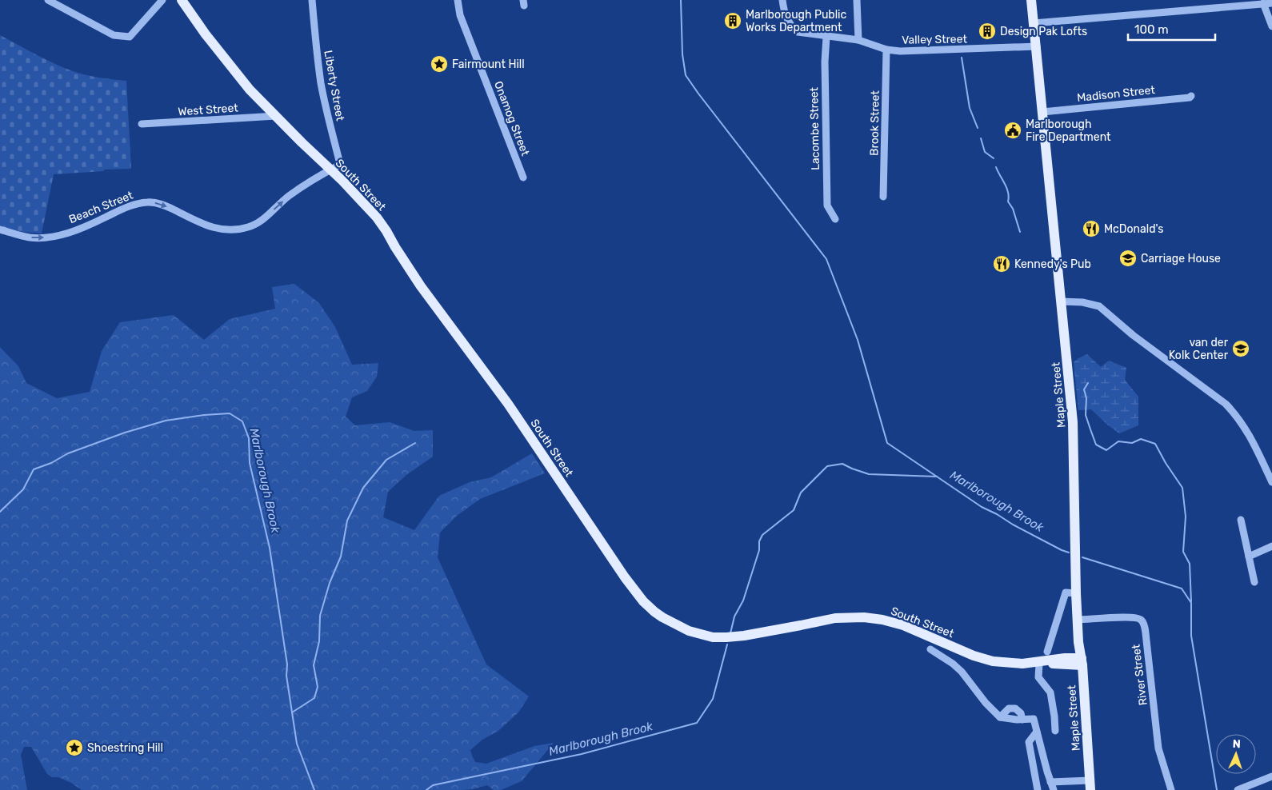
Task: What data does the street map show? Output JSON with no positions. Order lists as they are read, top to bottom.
{
  "streets": {
    "main road": ["South Street", "Maple Street"],
    "street": [
      "Valley Street",
      "Liberty Street",
      "Madison Street",
      "West Street",
      "Onamog Street",
      "Brook Street",
      "Lacombe Street",
      "Beach Street",
      "River Street"
    ]
  },
  "crossings": [
    ["Valley Street", "Brook Street"],
    ["Valley Street", "Lacombe Street"],
    ["Valley Street", "Maple Street"],
    ["Liberty Street", "South Street"],
    ["Liberty Street", "Beach Street"],
    ["Madison Street", "Maple Street"],
    ["West Street", "South Street"],
    ["South Street", "Beach Street"],
    ["South Street", "Maple Street"],
    ["Maple Street", "River Street"]
  ],
  "one_way": ["Beach Street"],
  "water": ["Marlborough Brook"],
  "places": {
    "building": ["Marlborough Public Works Department", "Design Pak Lofts"],
    "place": ["Fairmount Hill", "Shoestring Hill"],
    "public building": ["Marlborough Fire Department"],
    "restaurant": ["McDonald's", "Kennedy's Pub"],
    "school or university": ["Carriage House", "van der Kolk Center"]
  },
  "scale_bar": "100 m",
  "north": "top"
}
